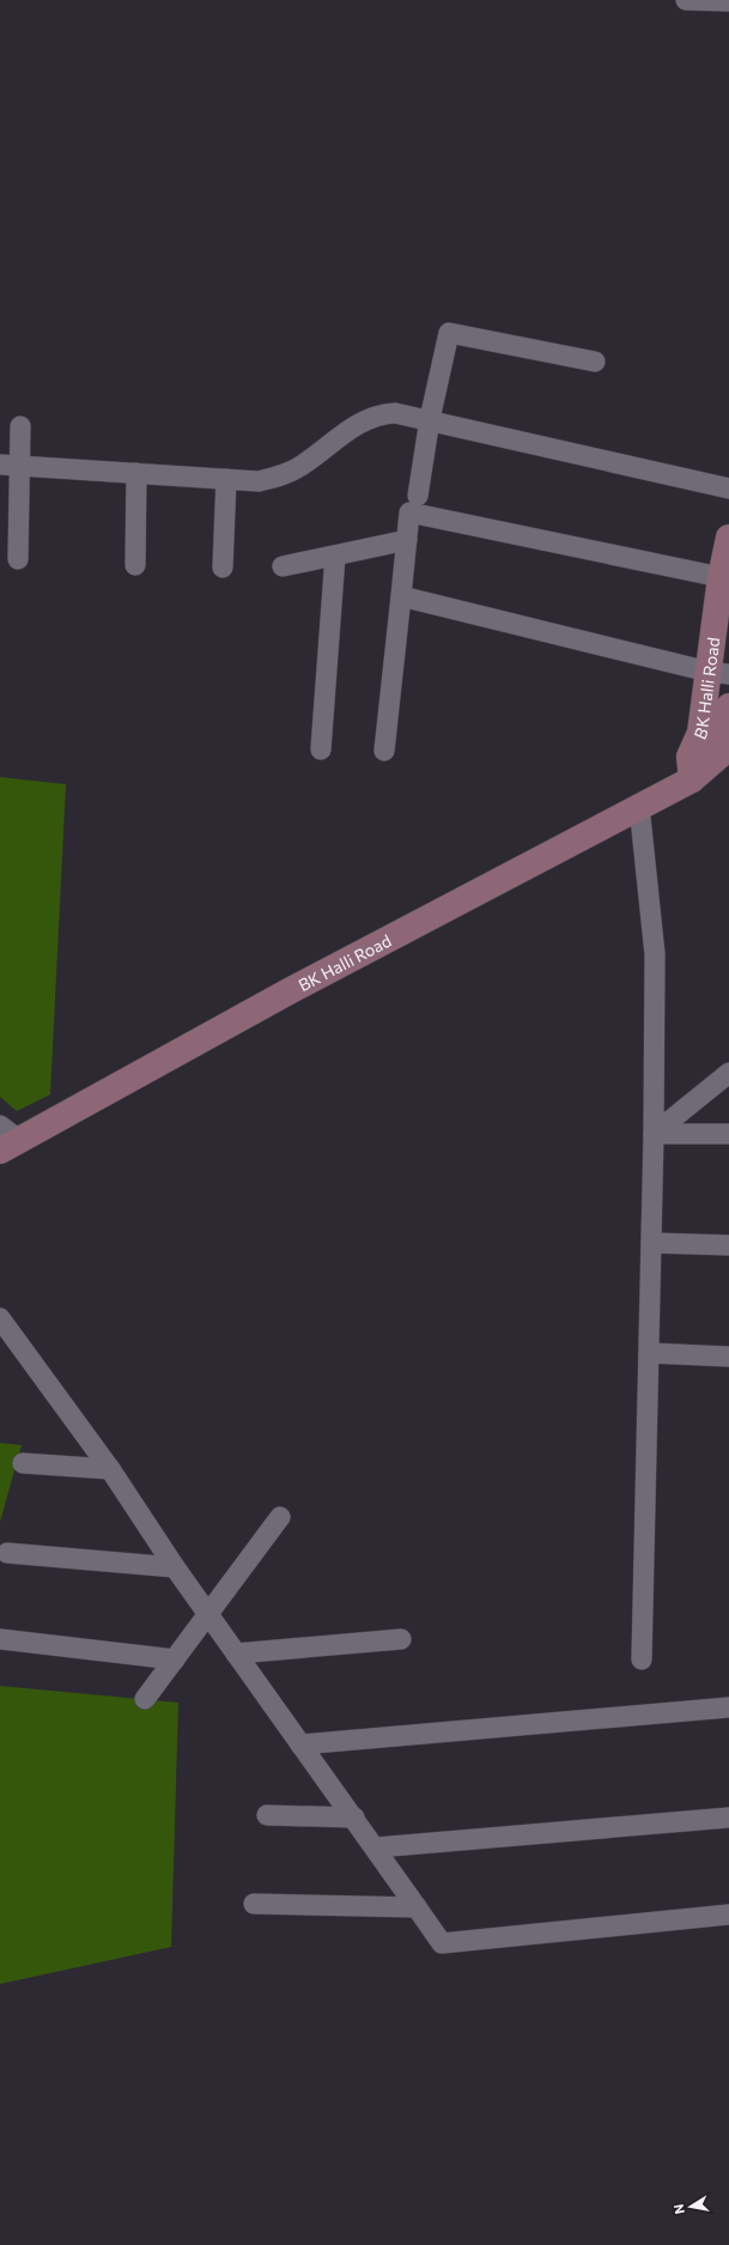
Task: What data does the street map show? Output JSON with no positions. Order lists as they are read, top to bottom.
{
  "streets": {
    "main road": ["BK Halli Road"]
  },
  "north": "left"
}
